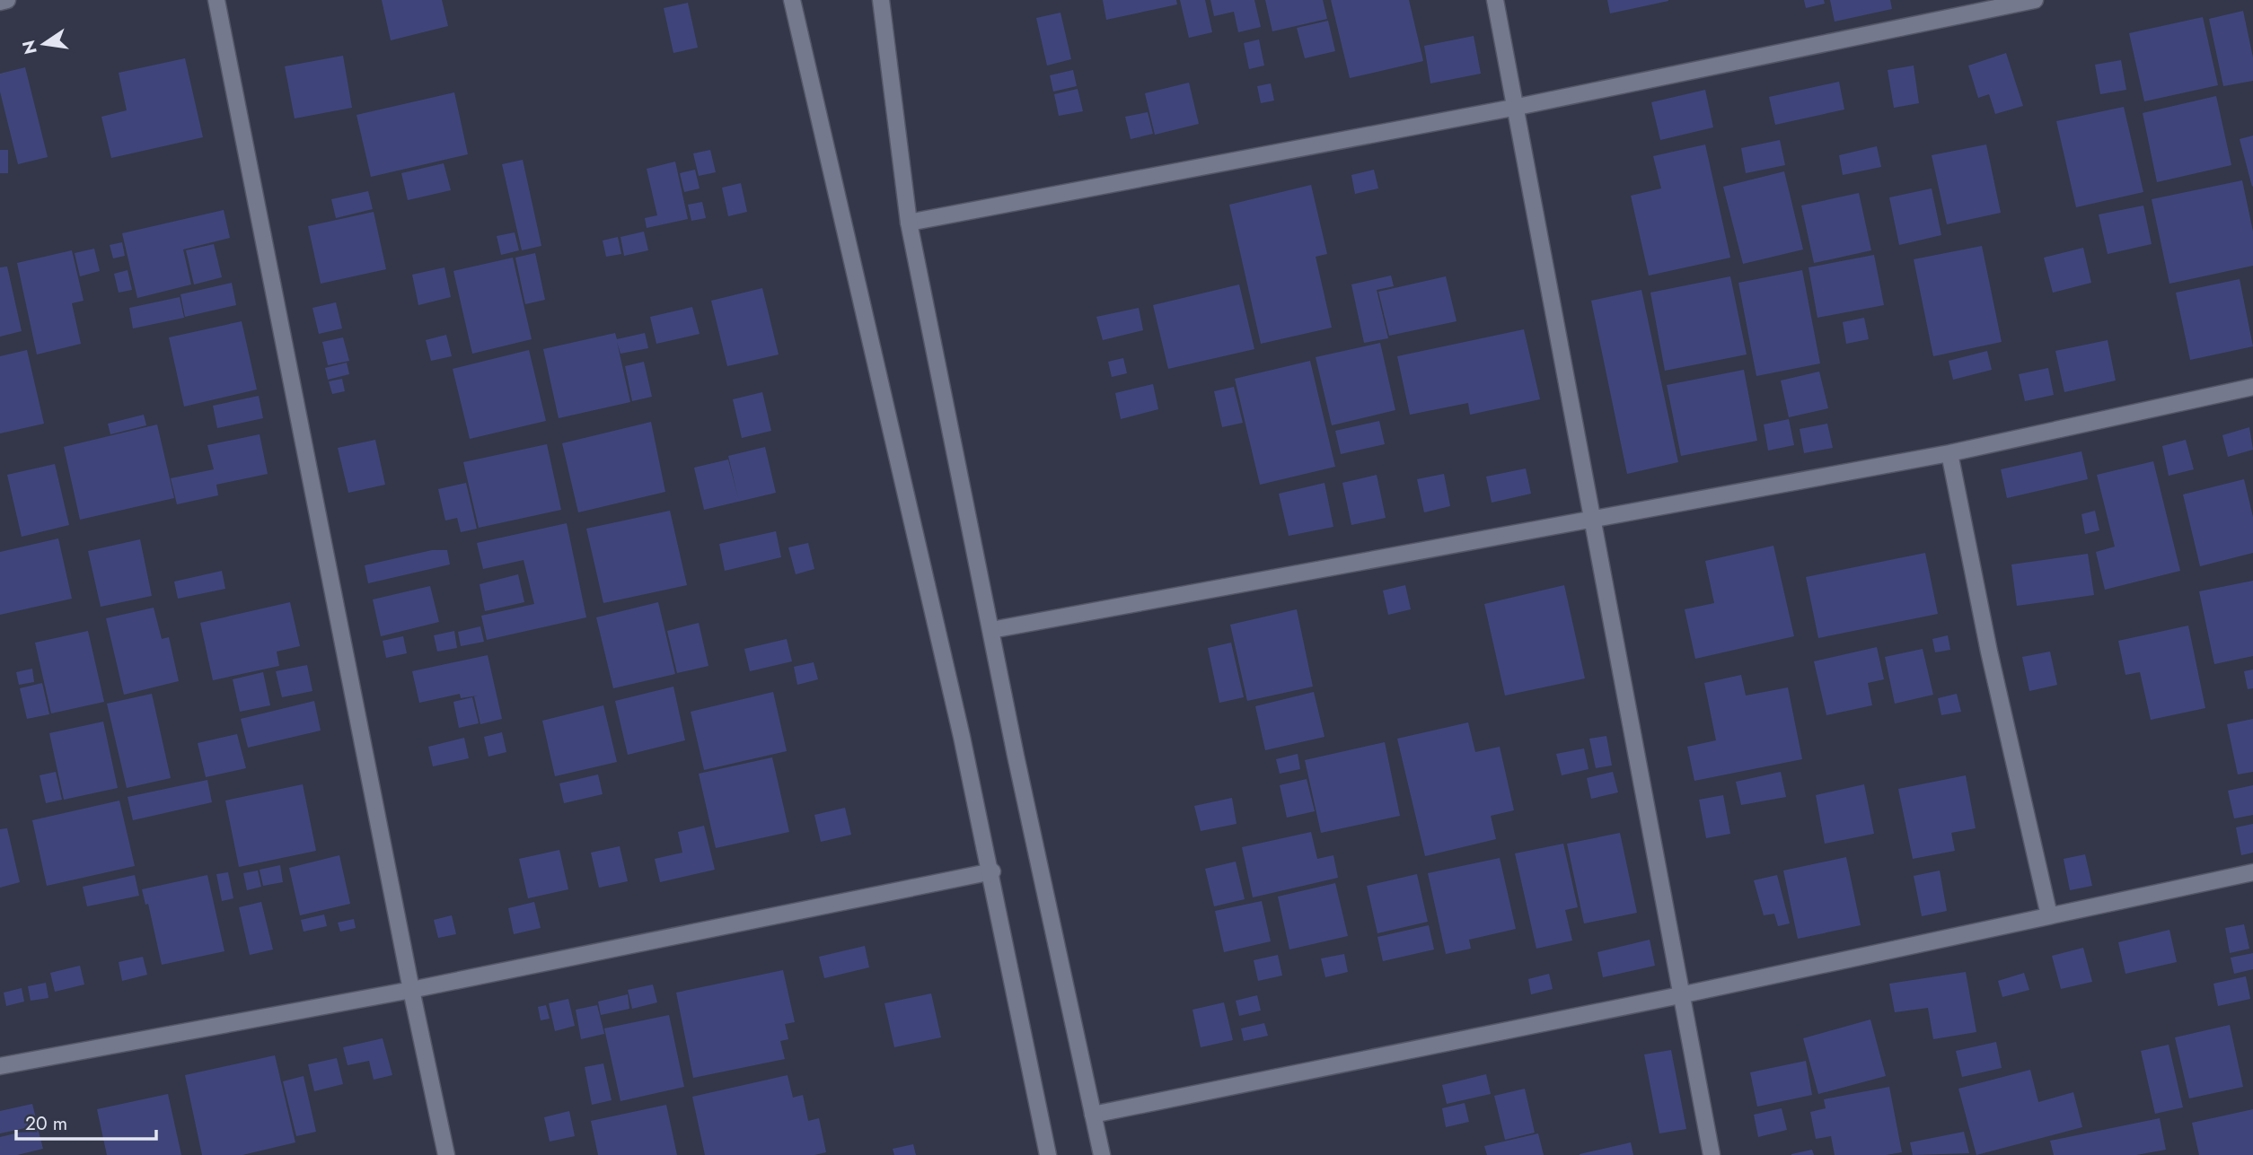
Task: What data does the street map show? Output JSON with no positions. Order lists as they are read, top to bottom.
{
  "scale_bar": "20 m",
  "north": "left"
}
